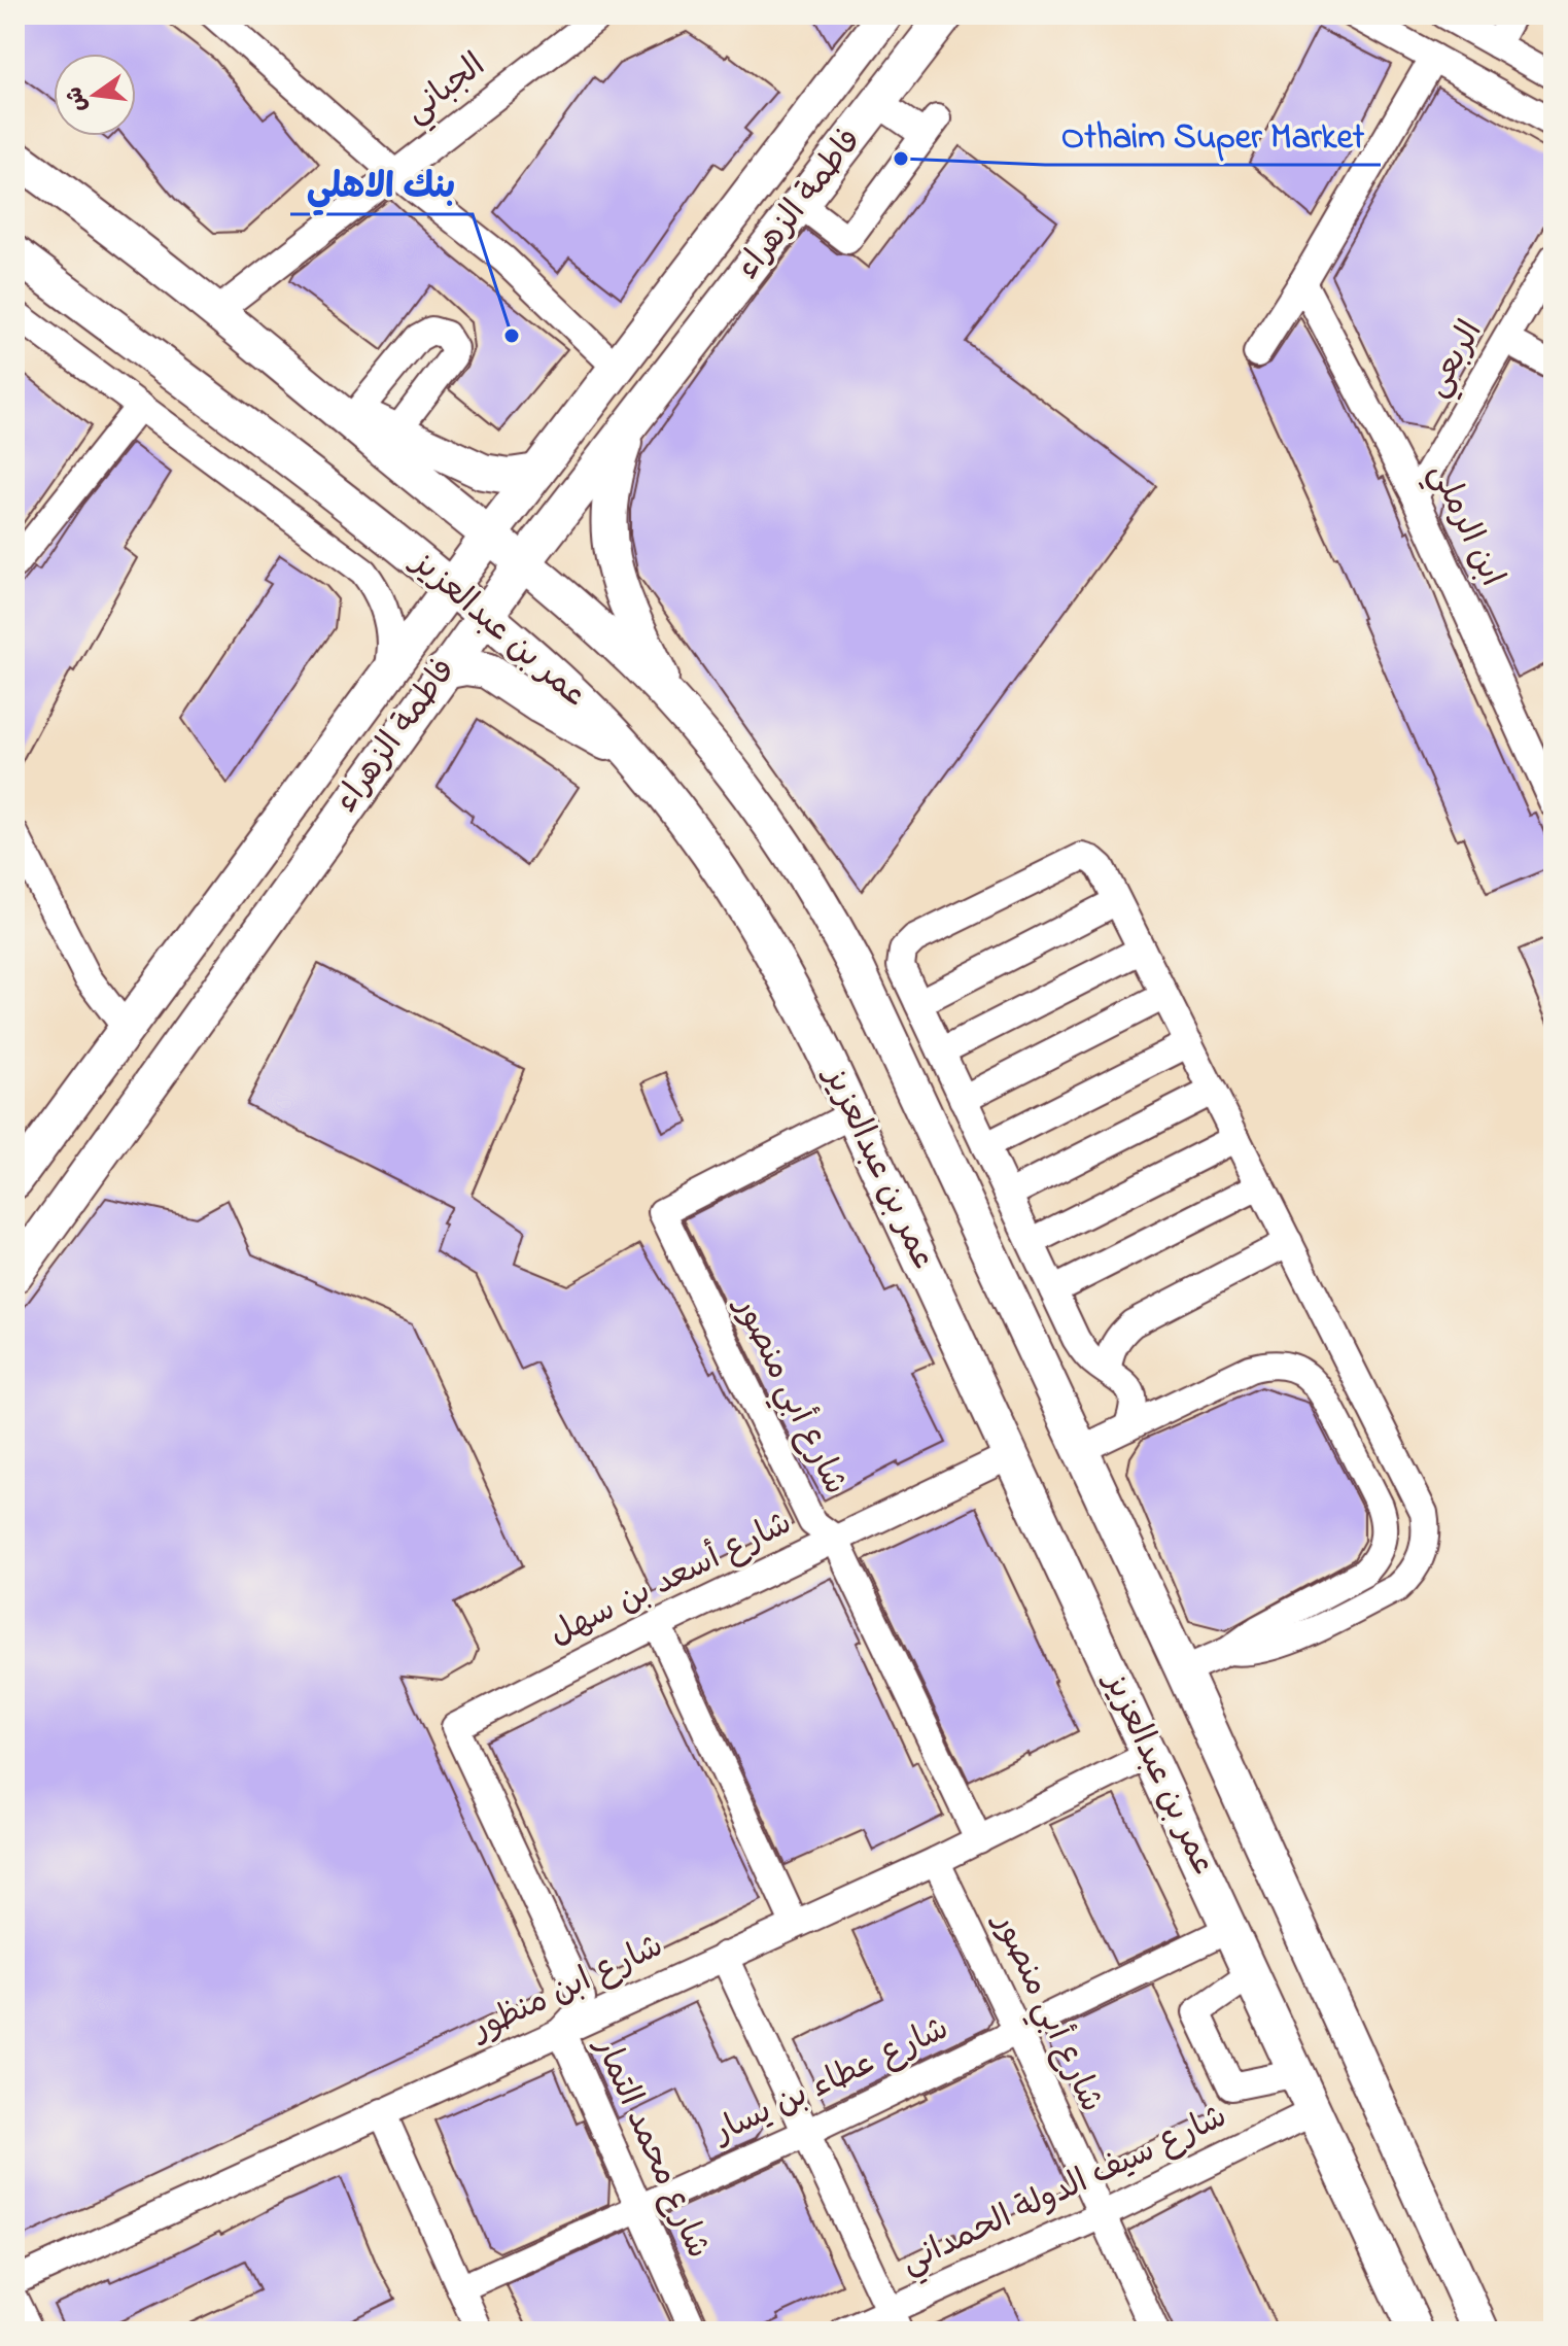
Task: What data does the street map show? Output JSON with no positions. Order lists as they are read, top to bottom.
{
  "streets": {
    "main road": ["فاطمة الزهراء", "عمر بن عبدالعزيز"],
    "street": [
      "الجباني",
      "الربعي",
      "ابن الرملي",
      "شارع أبي منصور",
      "شارع أسعد بن سهل",
      "شارع ابن منظور",
      "شارع عطاء بن يسار",
      "شارع محمد التمار",
      "شارع سيف الدولة الحمداني"
    ]
  },
  "crossings": [
    ["الجباني", "عمر بن عبدالعزيز"],
    ["فاطمة الزهراء", "عمر بن عبدالعزيز"],
    ["الربعي", "ابن الرملي"],
    ["عمر بن عبدالعزيز", "شارع أبي منصور"],
    ["عمر بن عبدالعزيز", "شارع أسعد بن سهل"],
    ["عمر بن عبدالعزيز", "شارع ابن منظور"],
    ["عمر بن عبدالعزيز", "شارع عطاء بن يسار"],
    ["عمر بن عبدالعزيز", "شارع سيف الدولة الحمداني"],
    ["شارع أبي منصور", "شارع أسعد بن سهل"],
    ["شارع أبي منصور", "شارع ابن منظور"],
    ["شارع أبي منصور", "شارع عطاء بن يسار"],
    ["شارع أبي منصور", "شارع سيف الدولة الحمداني"],
    ["شارع أسعد بن سهل", "شارع محمد التمار"],
    ["شارع ابن منظور", "شارع محمد التمار"],
    ["شارع عطاء بن يسار", "شارع محمد التمار"]
  ],
  "places": ["Othaim Super Market", "بنك الاهلي"],
  "north": "left"
}
